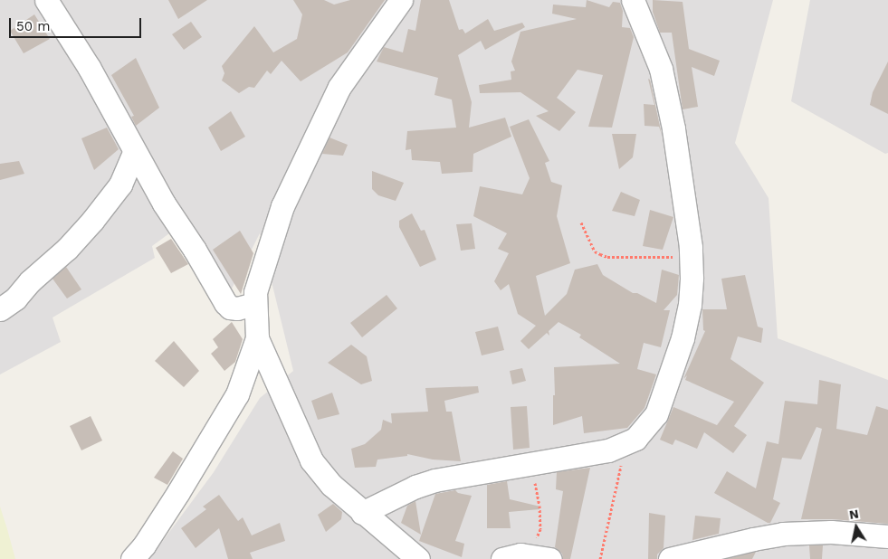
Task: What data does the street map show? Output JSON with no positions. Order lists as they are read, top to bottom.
{
  "scale_bar": "50 m",
  "north": "top"
}
